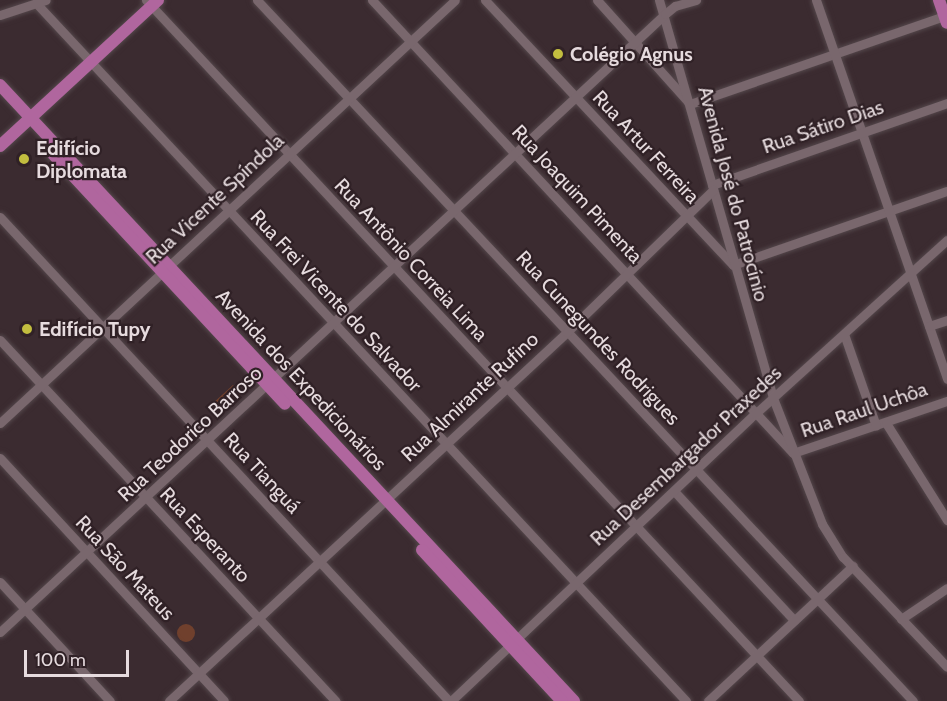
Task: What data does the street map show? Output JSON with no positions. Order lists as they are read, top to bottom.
{
  "streets": {
    "main road": ["Avenida dos Expedicionários"],
    "street": [
      "Rua Sátiro Dias",
      "Rua Artur Ferreira",
      "Rua Joaquim Pimenta",
      "Avenida José do Patrocínio",
      "Rua Vicente Spíndola",
      "Rua Antônio Correia Lima",
      "Rua Frei Vicente do Salvador",
      "Rua Cunegundes Rodrigues",
      "Rua Almirante Rufino",
      "Rua Raul Uchôa",
      "Rua Teodorico Barroso",
      "Rua Desembargador Praxedes",
      "Rua Tianguá",
      "Rua Esperanto",
      "Rua São Mateus"
    ]
  },
  "crossings": [
    ["Rua Sátiro Dias", "Avenida José do Patrocínio"],
    ["Rua Sátiro Dias", "Rua Almirante Rufino"],
    ["Rua Artur Ferreira", "Avenida José do Patrocínio"],
    ["Rua Artur Ferreira", "Rua Almirante Rufino"],
    ["Rua Artur Ferreira", "Rua Teodorico Barroso"],
    ["Rua Joaquim Pimenta", "Avenida José do Patrocínio"],
    ["Rua Joaquim Pimenta", "Rua Vicente Spíndola"],
    ["Rua Joaquim Pimenta", "Rua Almirante Rufino"],
    ["Rua Joaquim Pimenta", "Rua Raul Uchôa"],
    ["Rua Joaquim Pimenta", "Rua Teodorico Barroso"],
    ["Rua Joaquim Pimenta", "Rua Desembargador Praxedes"],
    ["Avenida José do Patrocínio", "Rua Almirante Rufino"],
    ["Avenida José do Patrocínio", "Rua Raul Uchôa"],
    ["Avenida José do Patrocínio", "Rua Teodorico Barroso"],
    ["Avenida José do Patrocínio", "Rua Desembargador Praxedes"],
    ["Rua Vicente Spíndola", "Rua Antônio Correia Lima"],
    ["Rua Vicente Spíndola", "Rua Frei Vicente do Salvador"],
    ["Rua Vicente Spíndola", "Rua Cunegundes Rodrigues"],
    ["Rua Vicente Spíndola", "Avenida dos Expedicionários"],
    ["Rua Vicente Spíndola", "Rua Tianguá"],
    ["Rua Vicente Spíndola", "Rua Esperanto"],
    ["Rua Antônio Correia Lima", "Rua Almirante Rufino"],
    ["Rua Antônio Correia Lima", "Rua Teodorico Barroso"],
    ["Rua Antônio Correia Lima", "Rua Desembargador Praxedes"],
    ["Rua Frei Vicente do Salvador", "Rua Almirante Rufino"],
    ["Rua Frei Vicente do Salvador", "Rua Teodorico Barroso"],
    ["Rua Frei Vicente do Salvador", "Rua Desembargador Praxedes"],
    ["Rua Cunegundes Rodrigues", "Rua Almirante Rufino"],
    ["Rua Cunegundes Rodrigues", "Rua Teodorico Barroso"],
    ["Rua Cunegundes Rodrigues", "Rua Desembargador Praxedes"],
    ["Avenida dos Expedicionários", "Rua Almirante Rufino"],
    ["Avenida dos Expedicionários", "Rua Teodorico Barroso"],
    ["Avenida dos Expedicionários", "Rua Desembargador Praxedes"],
    ["Rua Almirante Rufino", "Rua Tianguá"],
    ["Rua Almirante Rufino", "Rua Esperanto"],
    ["Rua Almirante Rufino", "Rua São Mateus"],
    ["Rua Teodorico Barroso", "Rua Tianguá"],
    ["Rua Teodorico Barroso", "Rua Esperanto"],
    ["Rua Teodorico Barroso", "Rua São Mateus"],
    ["Rua Desembargador Praxedes", "Rua Tianguá"]
  ],
  "places": ["Colégio Agnus", "Edifício Diplomata", "Edifício Tupy"],
  "scale_bar": "100 m"
}
